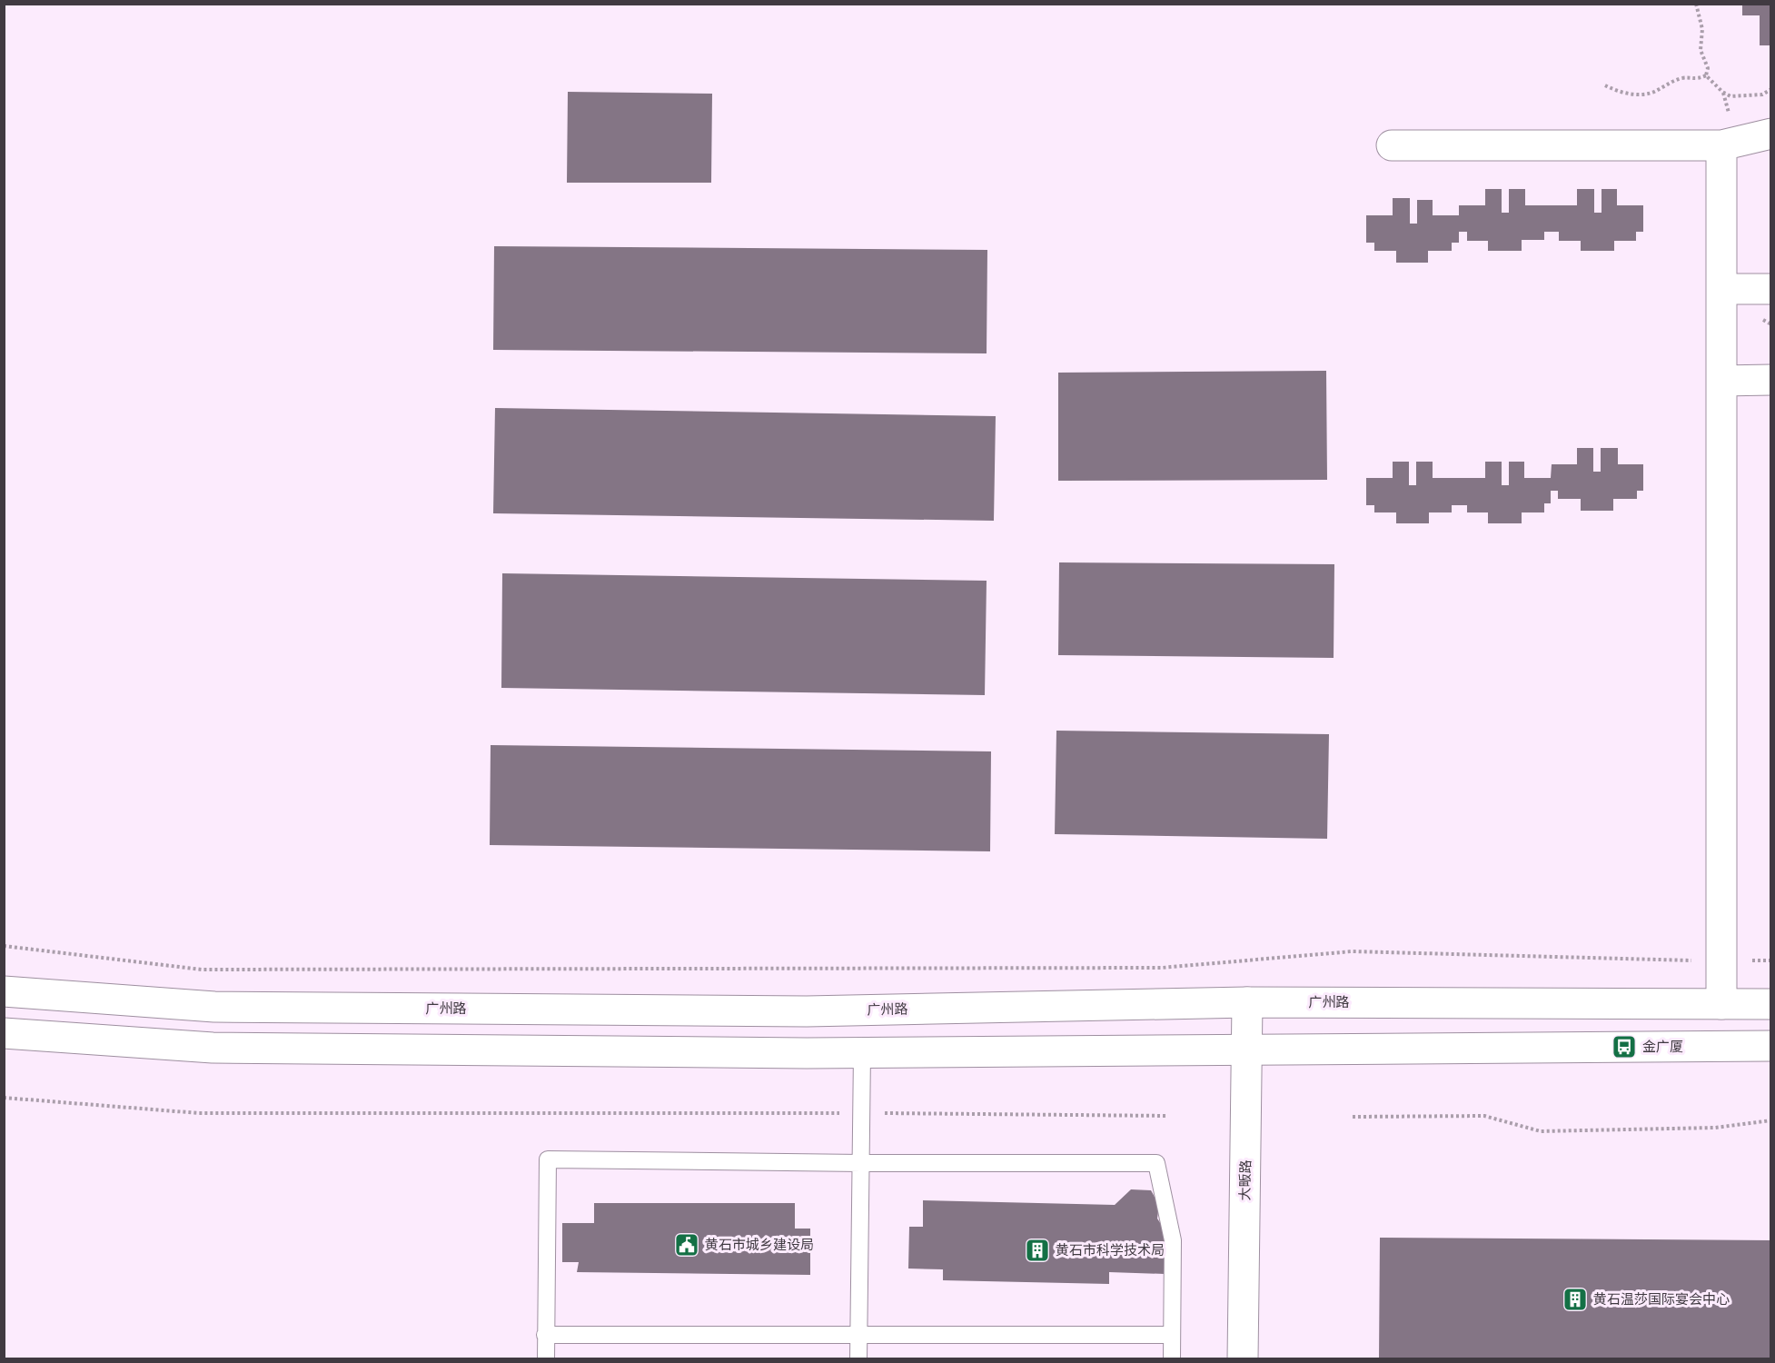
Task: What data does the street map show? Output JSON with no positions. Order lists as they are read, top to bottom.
{
  "streets": {
    "main road": ["广州路", "大畈路"]
  },
  "crossings": [
    ["广州路", "大畈路"]
  ],
  "places": {
    "bus stop": ["金广厦"],
    "public building": ["黄石市城乡建设局"],
    "building": ["黄石市科学技术局", "黄石温莎国际宴会中心"]
  }
}
